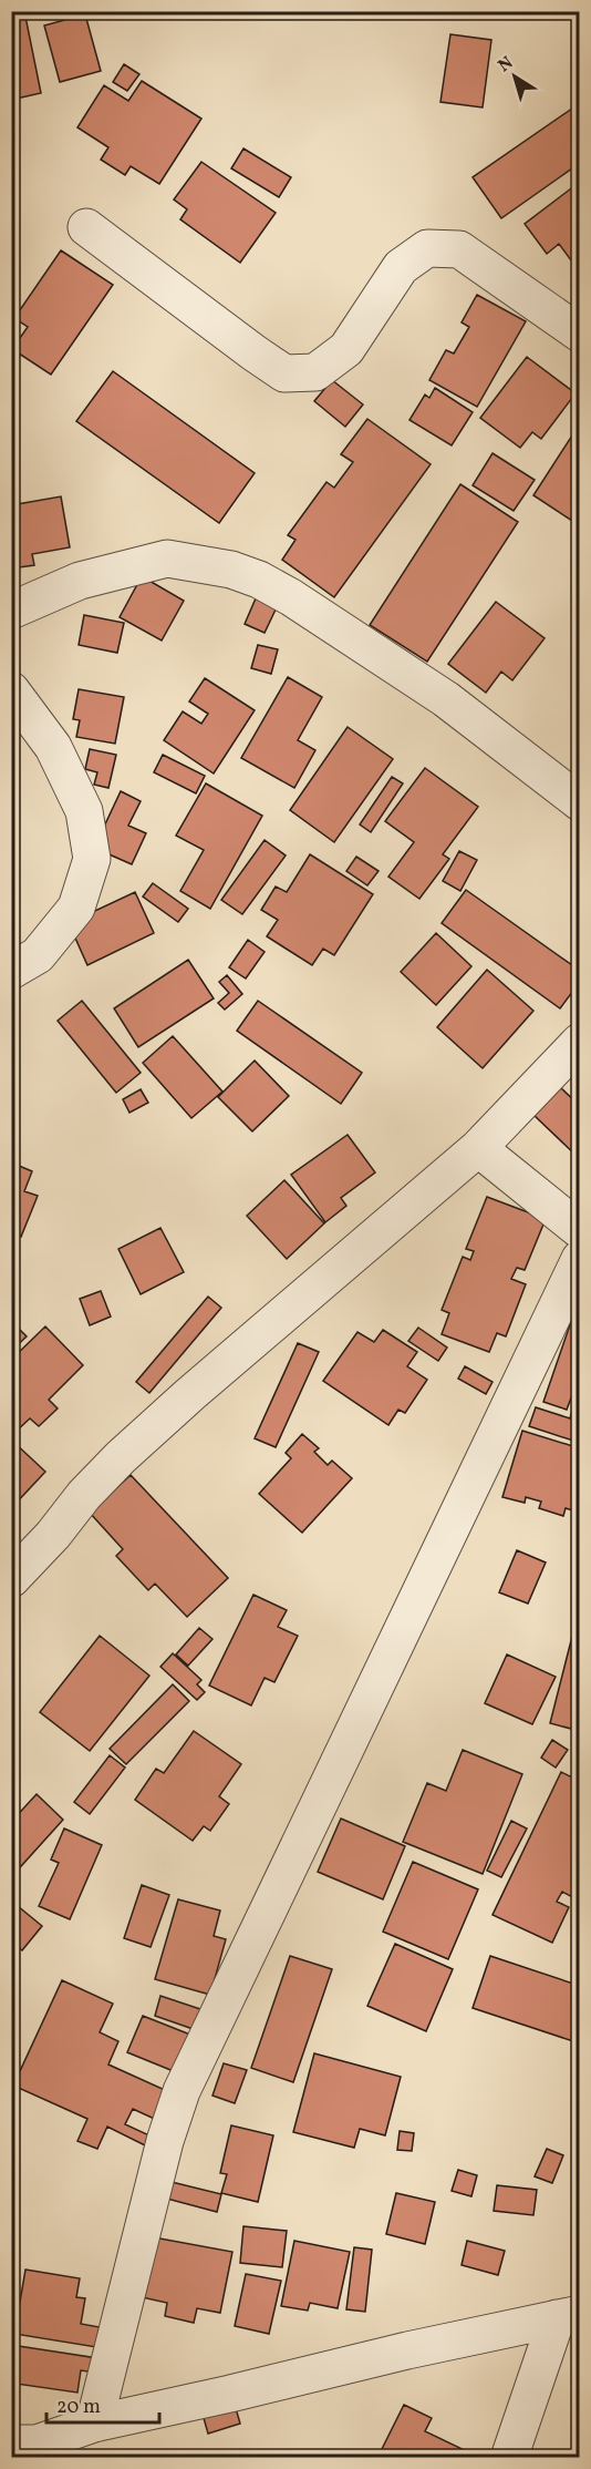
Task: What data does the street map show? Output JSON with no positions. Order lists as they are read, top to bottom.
{
  "scale_bar": "20 m",
  "north": "top left"
}
